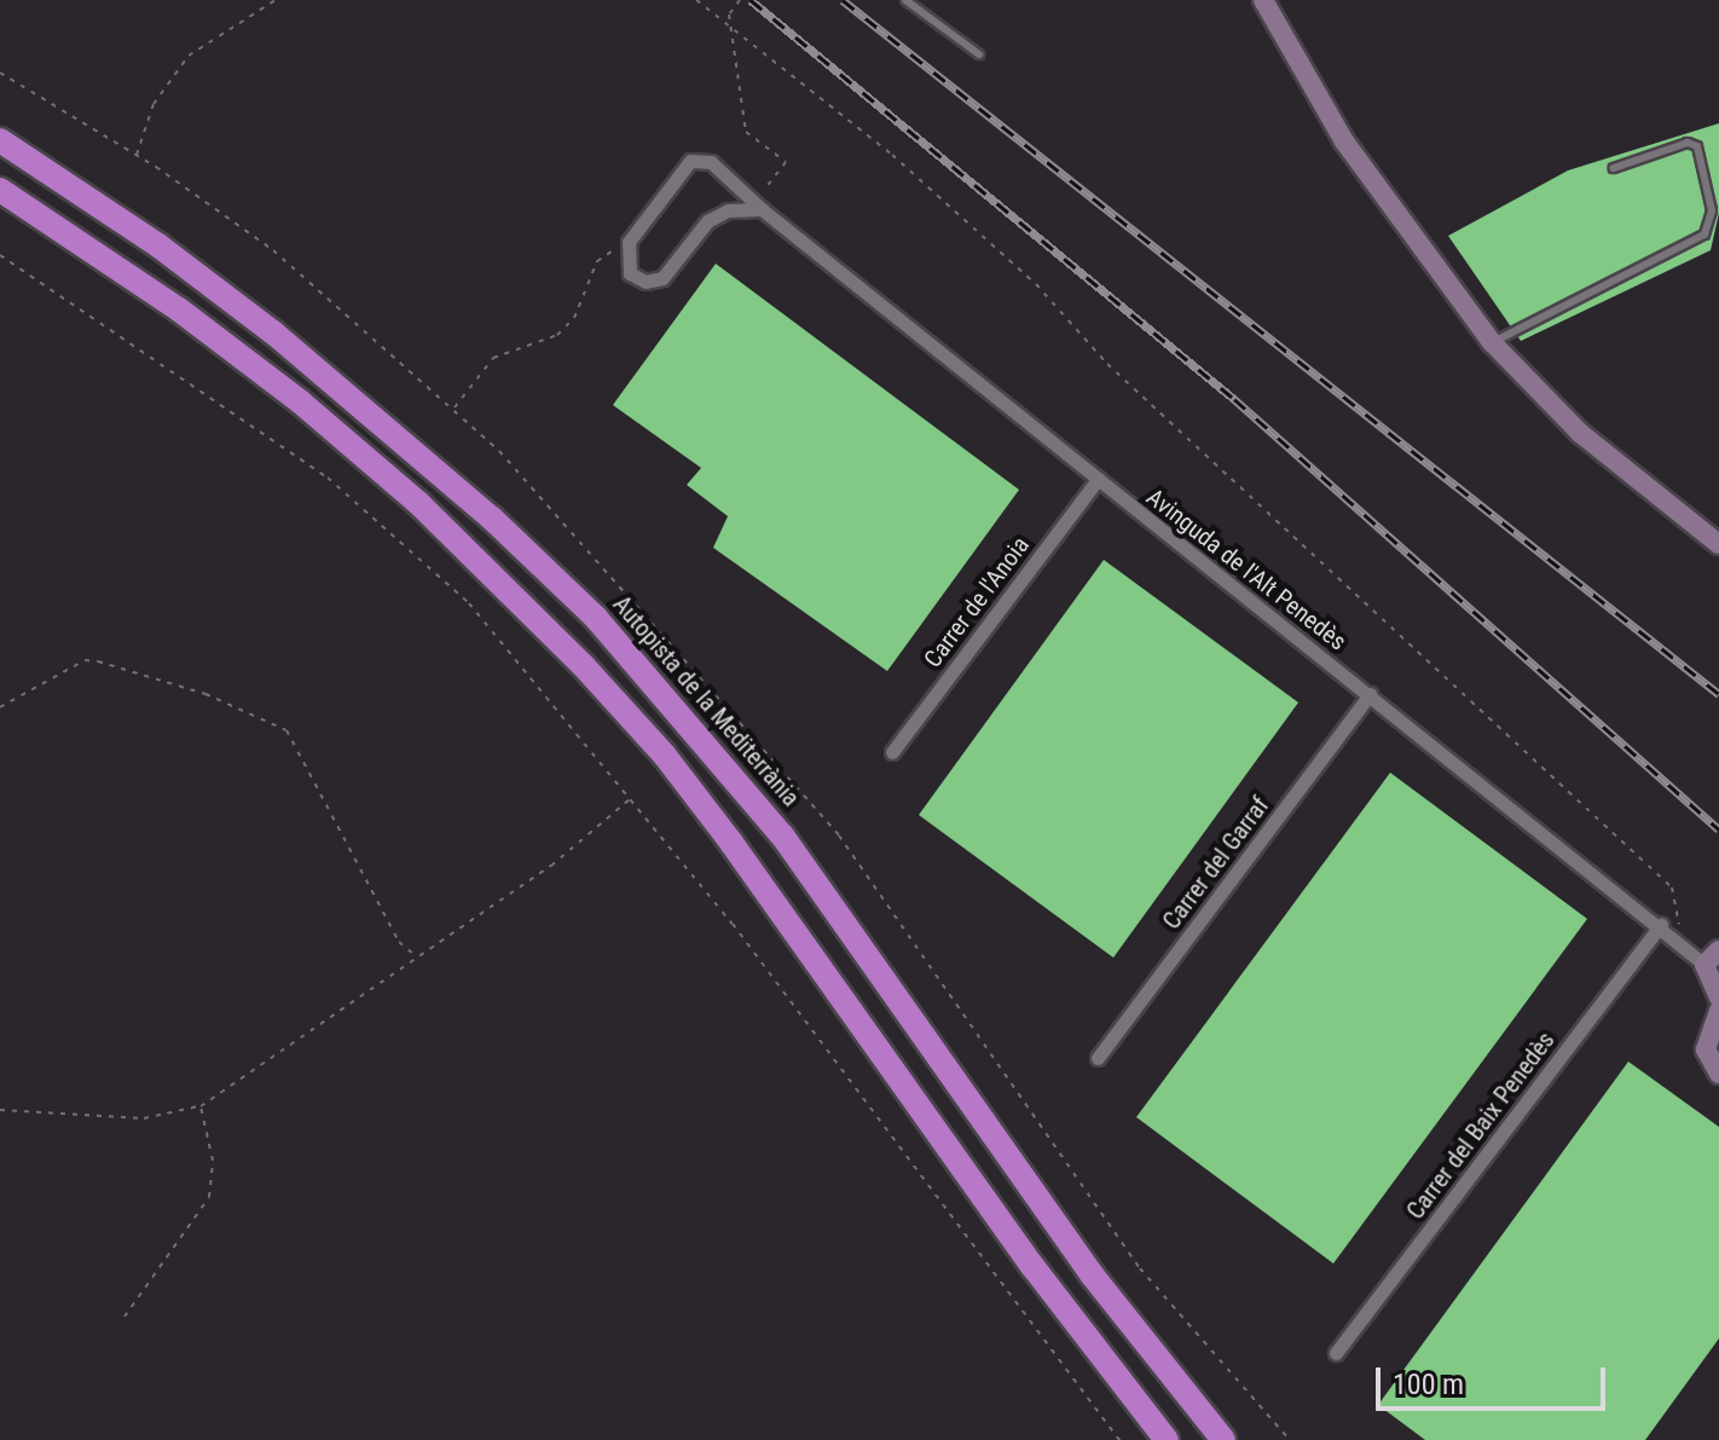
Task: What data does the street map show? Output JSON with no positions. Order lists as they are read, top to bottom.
{
  "streets": {
    "highway": ["Autopista de la Mediterrània"],
    "street": [
      "Avinguda de l'Alt Penedès",
      "Carrer de l'Anoia",
      "Carrer del Garraf",
      "Carrer del Baix Penedès"
    ]
  },
  "crossings": [
    ["Avinguda de l'Alt Penedès", "Carrer de l'Anoia"],
    ["Avinguda de l'Alt Penedès", "Carrer del Garraf"],
    ["Avinguda de l'Alt Penedès", "Carrer del Baix Penedès"]
  ],
  "scale_bar": "100 m"
}
